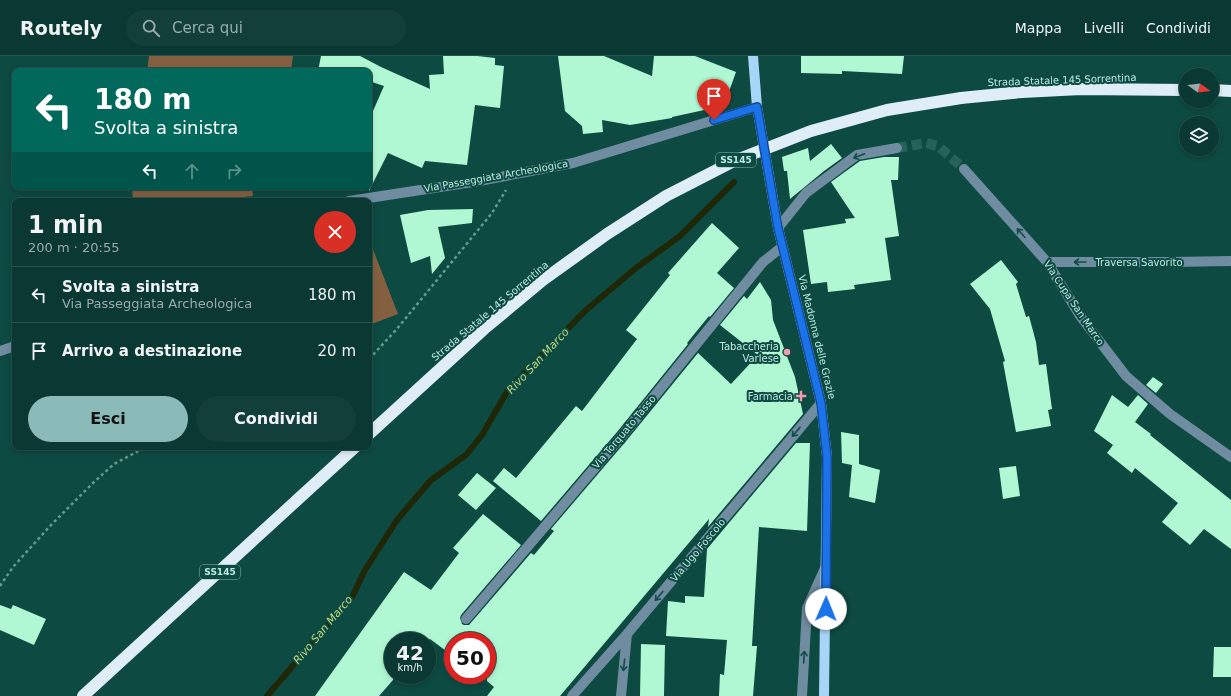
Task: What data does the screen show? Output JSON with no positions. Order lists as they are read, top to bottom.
{
  "streets": {
    "highway": ["Strada Statale 145 Sorrentina", "SS145"],
    "main road": ["Via Madonna delle Grazie"],
    "street": [
      "Via Passeggiata Archeologica",
      "Traversa Savorito",
      "Via Cupa San Marco",
      "Via Torquato Tasso",
      "Via Ugo Foscolo"
    ]
  },
  "crossings": [
    ["Via Passeggiata Archeologica", "Via Madonna delle Grazie"],
    ["Traversa Savorito", "Via Cupa San Marco"],
    ["Via Madonna delle Grazie", "Via Torquato Tasso"],
    ["Via Madonna delle Grazie", "Via Ugo Foscolo"]
  ],
  "one_way": ["Traversa Savorito", "Via Ugo Foscolo"],
  "water": ["Rivo San Marco"],
  "places": {
    "other": ["Tabaccheria Varlese"],
    "health": ["Farmacia"]
  },
  "north": "right",
  "page": {
    "header": "Routely",
    "search": "Cerca qui",
    "nav": ["Mappa", "Livelli", "Condividi"],
    "turn": ["180 m", "Svolta a sinistra"],
    "heading": ["1 min", "200 m · 20:55"],
    "list": [
      {
        "name": "Svolta a sinistra",
        "note": "Via Passeggiata Archeologica",
        "value": "180 m"
      },
      {
        "name": "Arrivo a destinazione",
        "value": "20 m"
      }
    ],
    "buttons": ["Esci", "Condividi"],
    "speed": "42 km/h",
    "limit": "50"
  }
}
